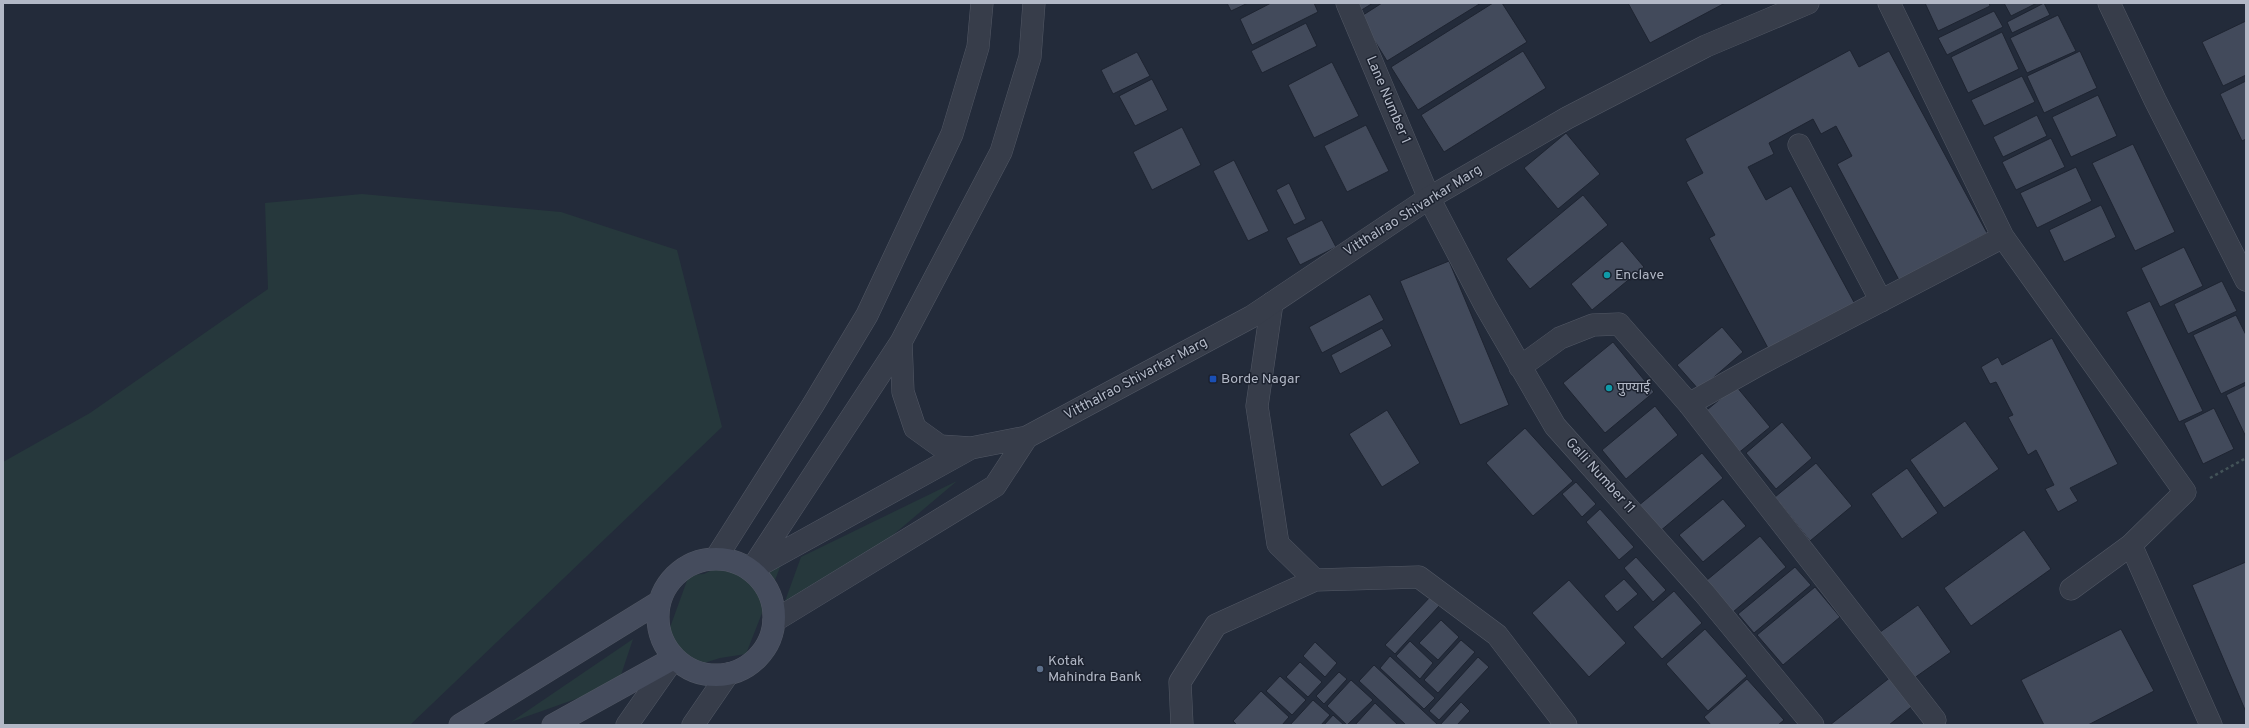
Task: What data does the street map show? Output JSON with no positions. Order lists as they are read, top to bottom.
{
  "streets": {
    "street": ["Lane Number 1", "Vitthalrao Shivarkar Marg", "Galli Number 11"]
  },
  "crossings": [
    ["Lane Number 1", "Vitthalrao Shivarkar Marg"],
    ["Lane Number 1", "Galli Number 11"],
    ["Vitthalrao Shivarkar Marg", "Galli Number 11"]
  ],
  "places": {
    "other": ["Enclave", "पुण्याई", "Kotak Mahindra Bank"],
    "transit": ["Borde Nagar"]
  }
}
